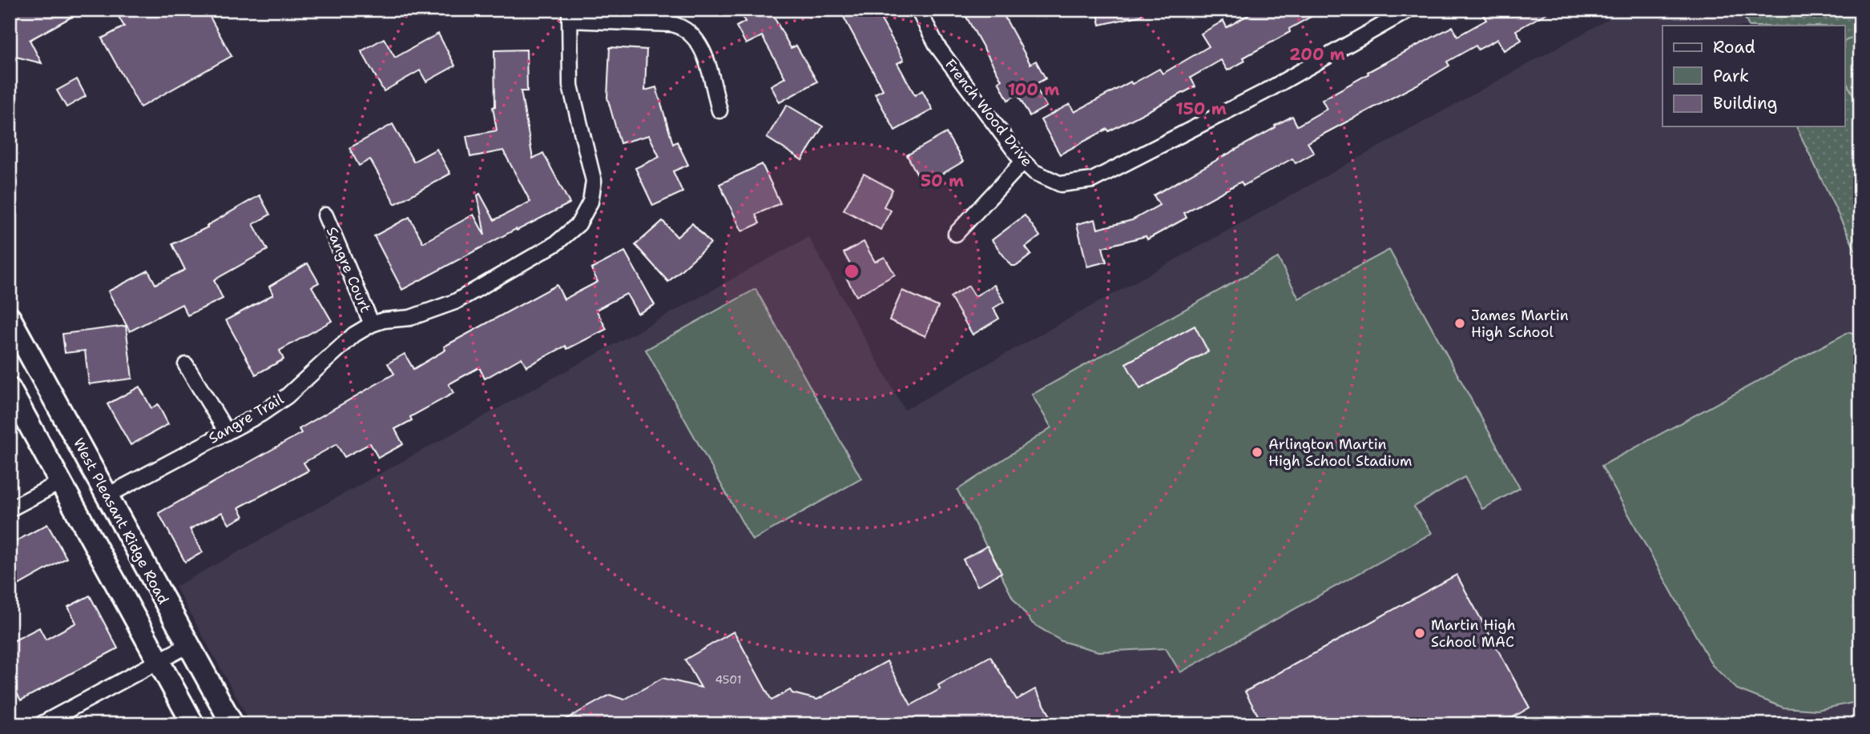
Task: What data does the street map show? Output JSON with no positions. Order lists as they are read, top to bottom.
{
  "streets": {
    "main road": ["West Pleasant Ridge Road"],
    "street": ["French Wood Drive", "Sangre Court", "Sangre Trail"]
  },
  "crossings": [
    ["Sangre Court", "Sangre Trail"],
    ["Sangre Trail", "West Pleasant Ridge Road"]
  ],
  "places": ["James Martin High School", "Arlington Martin High School Stadium", "Martin High School MAC"],
  "house_numbers": ["4501"],
  "legend": ["Road", "Park", "Building"],
  "rings": [
    "200 m",
    "100 m",
    "150 m",
    "50 m"
  ]
}
